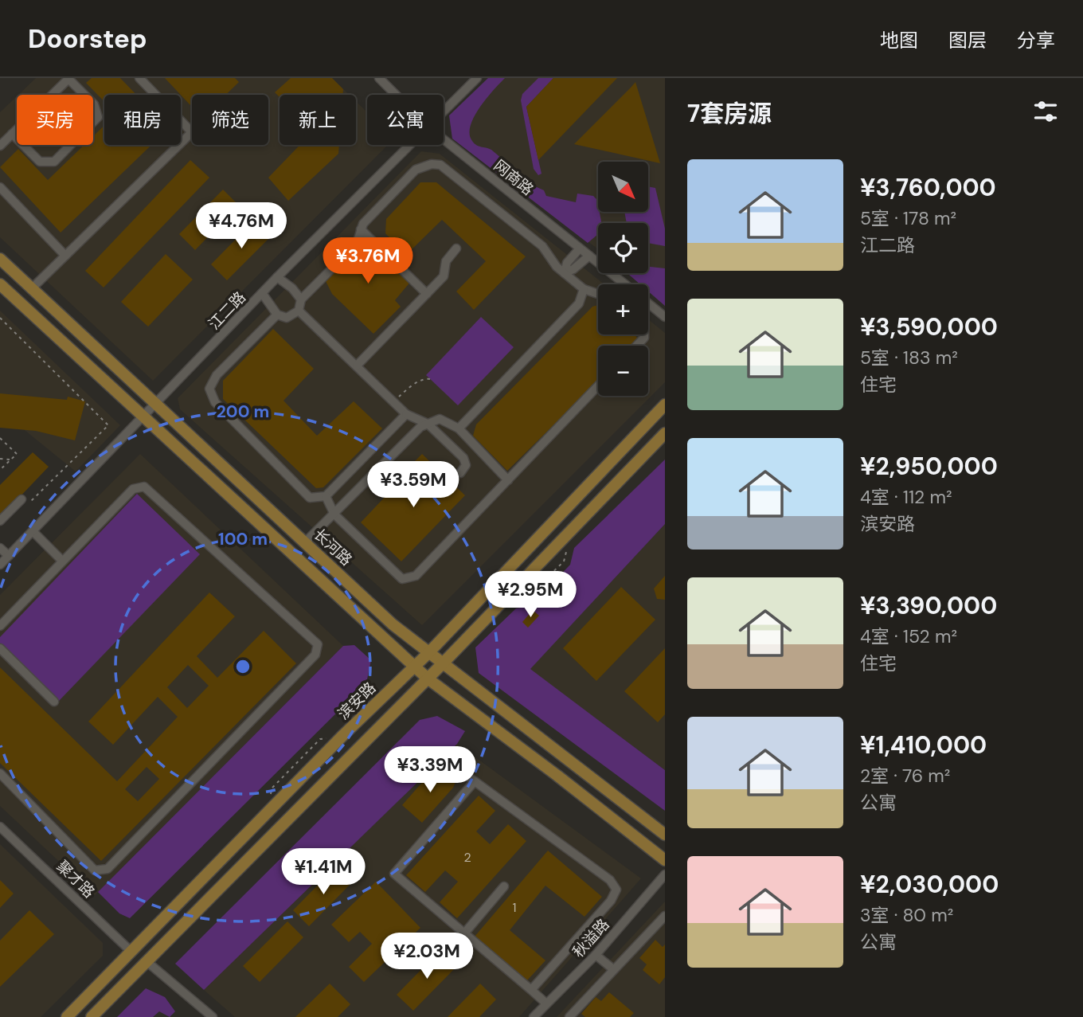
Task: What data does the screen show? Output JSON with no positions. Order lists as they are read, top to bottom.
{
  "streets": {
    "main road": ["长河路", "滨安路"],
    "street": [
      "网商路",
      "江二路",
      "聚才路",
      "秋溢路"
    ]
  },
  "crossings": [
    ["江二路", "长河路"],
    ["长河路", "滨安路"],
    ["滨安路", "聚才路"]
  ],
  "house_numbers": ["2", "1"],
  "north": "bottom right",
  "page": {
    "header": "Doorstep",
    "nav": ["地图", "图层", "分享"],
    "heading": "7套房源",
    "chip": [
      "买房",
      "租房",
      "筛选",
      "新上",
      "公寓"
    ],
    "list": [
      {
        "name": "¥3,760,000",
        "note": "5室 · 178 m² · 江二路"
      },
      {
        "name": "¥3,590,000",
        "note": "5室 · 183 m² · 住宅"
      },
      {
        "name": "¥2,950,000",
        "note": "4室 · 112 m² · 滨安路"
      },
      {
        "name": "¥3,390,000",
        "note": "4室 · 152 m² · 住宅"
      },
      {
        "name": "¥1,410,000",
        "note": "2室 · 76 m² · 公寓"
      },
      {
        "name": "¥2,030,000",
        "note": "3室 · 80 m² · 公寓"
      }
    ],
    "map_buttons": ["+", "−"],
    "price": [
      "¥4.76M",
      "¥3.76M",
      "¥3.59M",
      "¥2.95M",
      "¥3.39M",
      "¥1.41M",
      "¥2.03M"
    ]
  },
  "rings": ["200 m", "100 m"]
}
